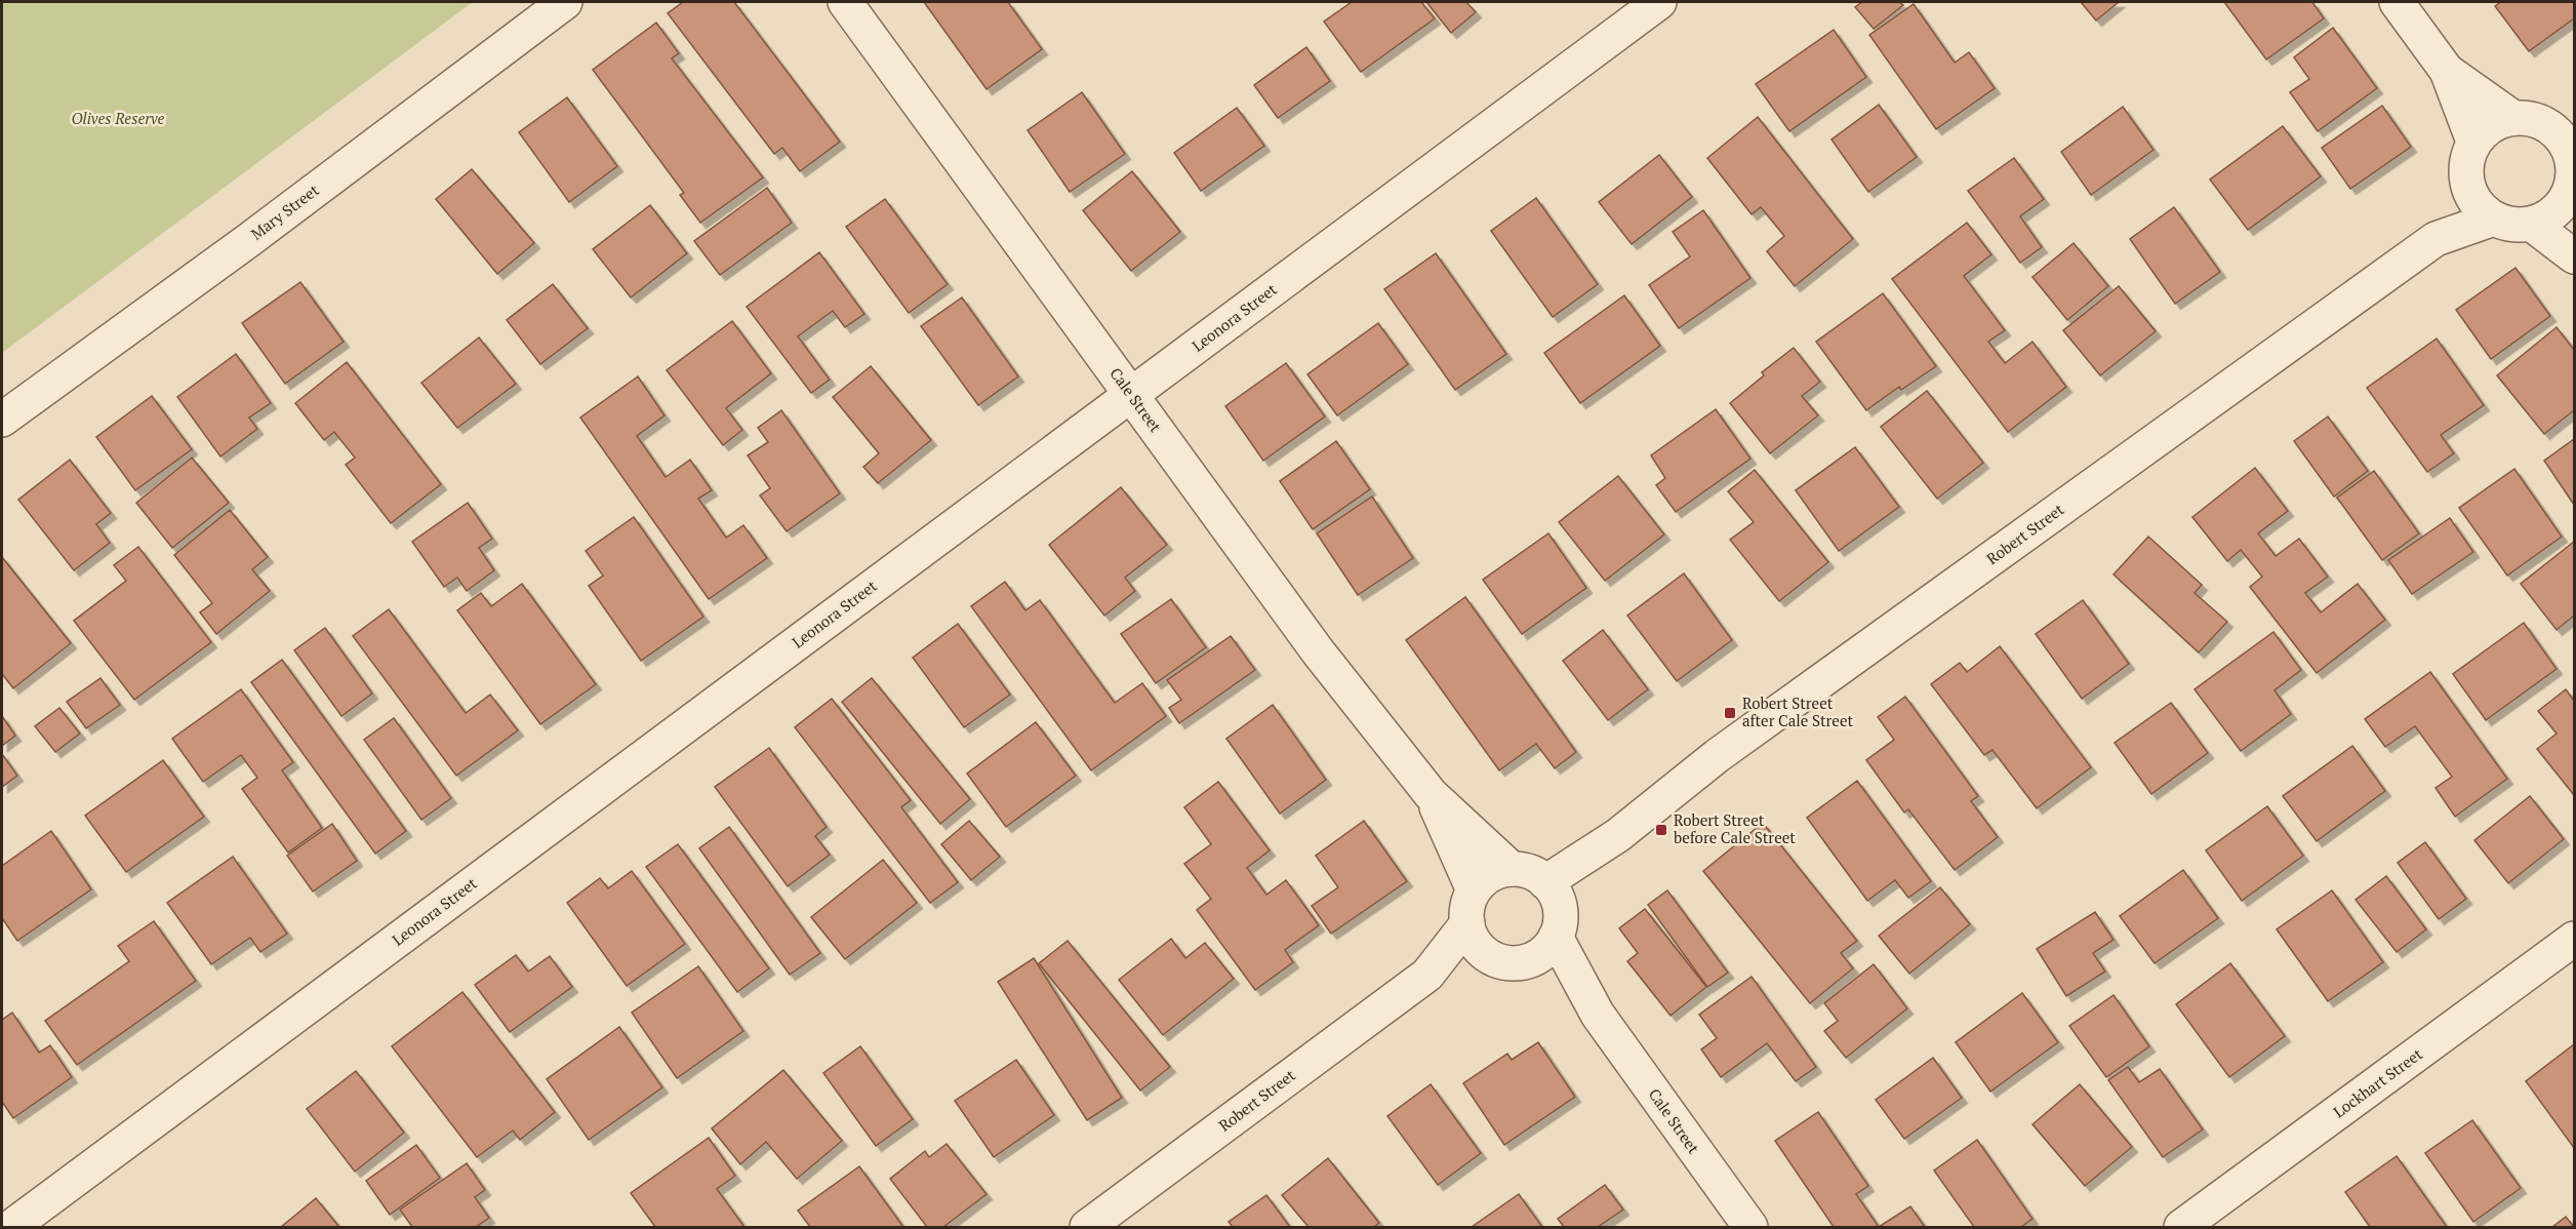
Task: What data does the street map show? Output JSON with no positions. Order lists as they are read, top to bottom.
{
  "streets": {
    "street": [
      "Mary Street",
      "Leonora Street",
      "Cale Street",
      "Robert Street",
      "Lockhart Street"
    ]
  },
  "crossings": [
    ["Leonora Street", "Cale Street"],
    ["Cale Street", "Robert Street"]
  ],
  "parks": ["Olives Reserve"],
  "places": {
    "transit": ["Robert Street after Cale Street", "Robert Street before Cale Street"]
  }
}
